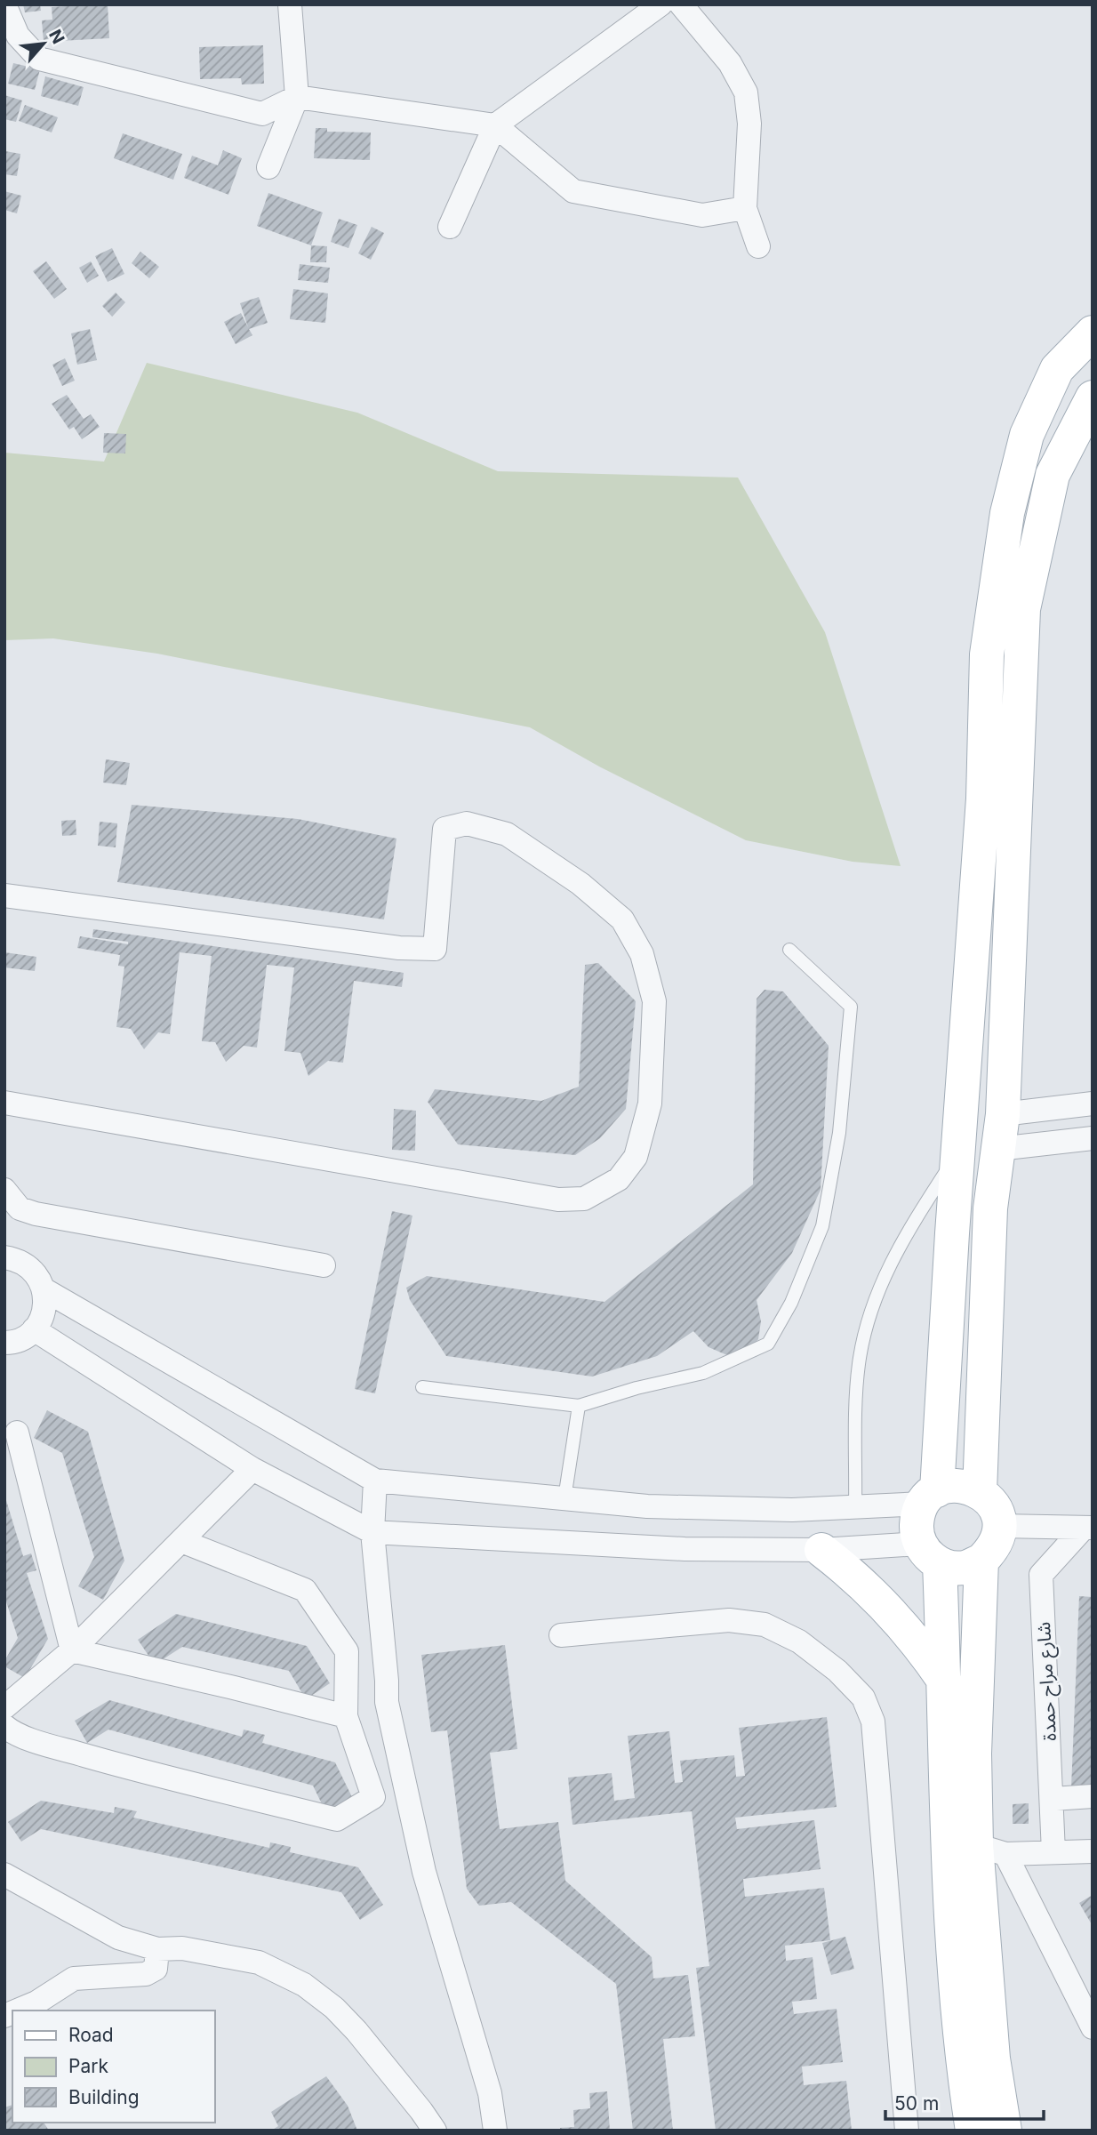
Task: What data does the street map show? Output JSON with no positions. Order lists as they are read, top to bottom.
{
  "streets": {
    "street": ["شارع مراح حمدة"]
  },
  "legend": ["Road", "Park", "Building"],
  "scale_bar": "50 m",
  "north": "top right"
}
